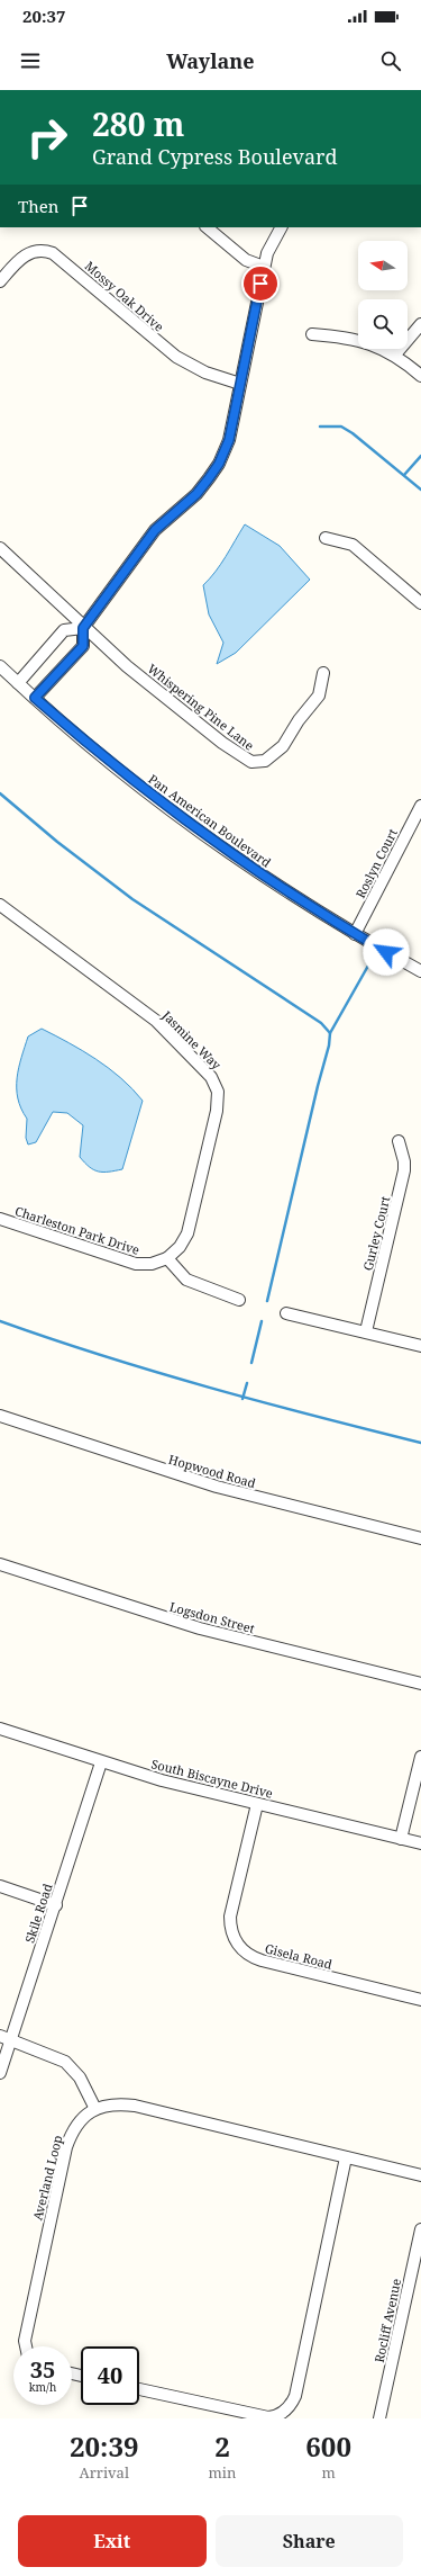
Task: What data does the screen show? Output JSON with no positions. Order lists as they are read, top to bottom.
{
  "streets": {
    "street": [
      "Mossy Oak Drive",
      "Whispering Pine Lane",
      "Pan American Boulevard",
      "Roslyn Court",
      "Jasmine Way",
      "Charleston Park Drive",
      "Gurley Court",
      "Hopwood Road",
      "Logsdon Street",
      "South Biscayne Drive",
      "Skile Road",
      "Gisela Road",
      "Averland Loop",
      "Rocliff Avenue"
    ]
  },
  "crossings": [
    ["Pan American Boulevard", "Roslyn Court"],
    ["Jasmine Way", "Charleston Park Drive"],
    ["South Biscayne Drive", "Skile Road"],
    ["South Biscayne Drive", "Gisela Road"]
  ],
  "north": "left",
  "page": {
    "status": "20:37",
    "header": "Waylane",
    "turn": ["280 m", "Grand Cypress Boulevard"],
    "then": "Then",
    "speed": "35 km/h",
    "limit": "40",
    "eta": [
      "20:39",
      "Arrival",
      "2",
      "min",
      "600",
      "m"
    ],
    "buttons": ["Exit", "Share"]
  }
}
